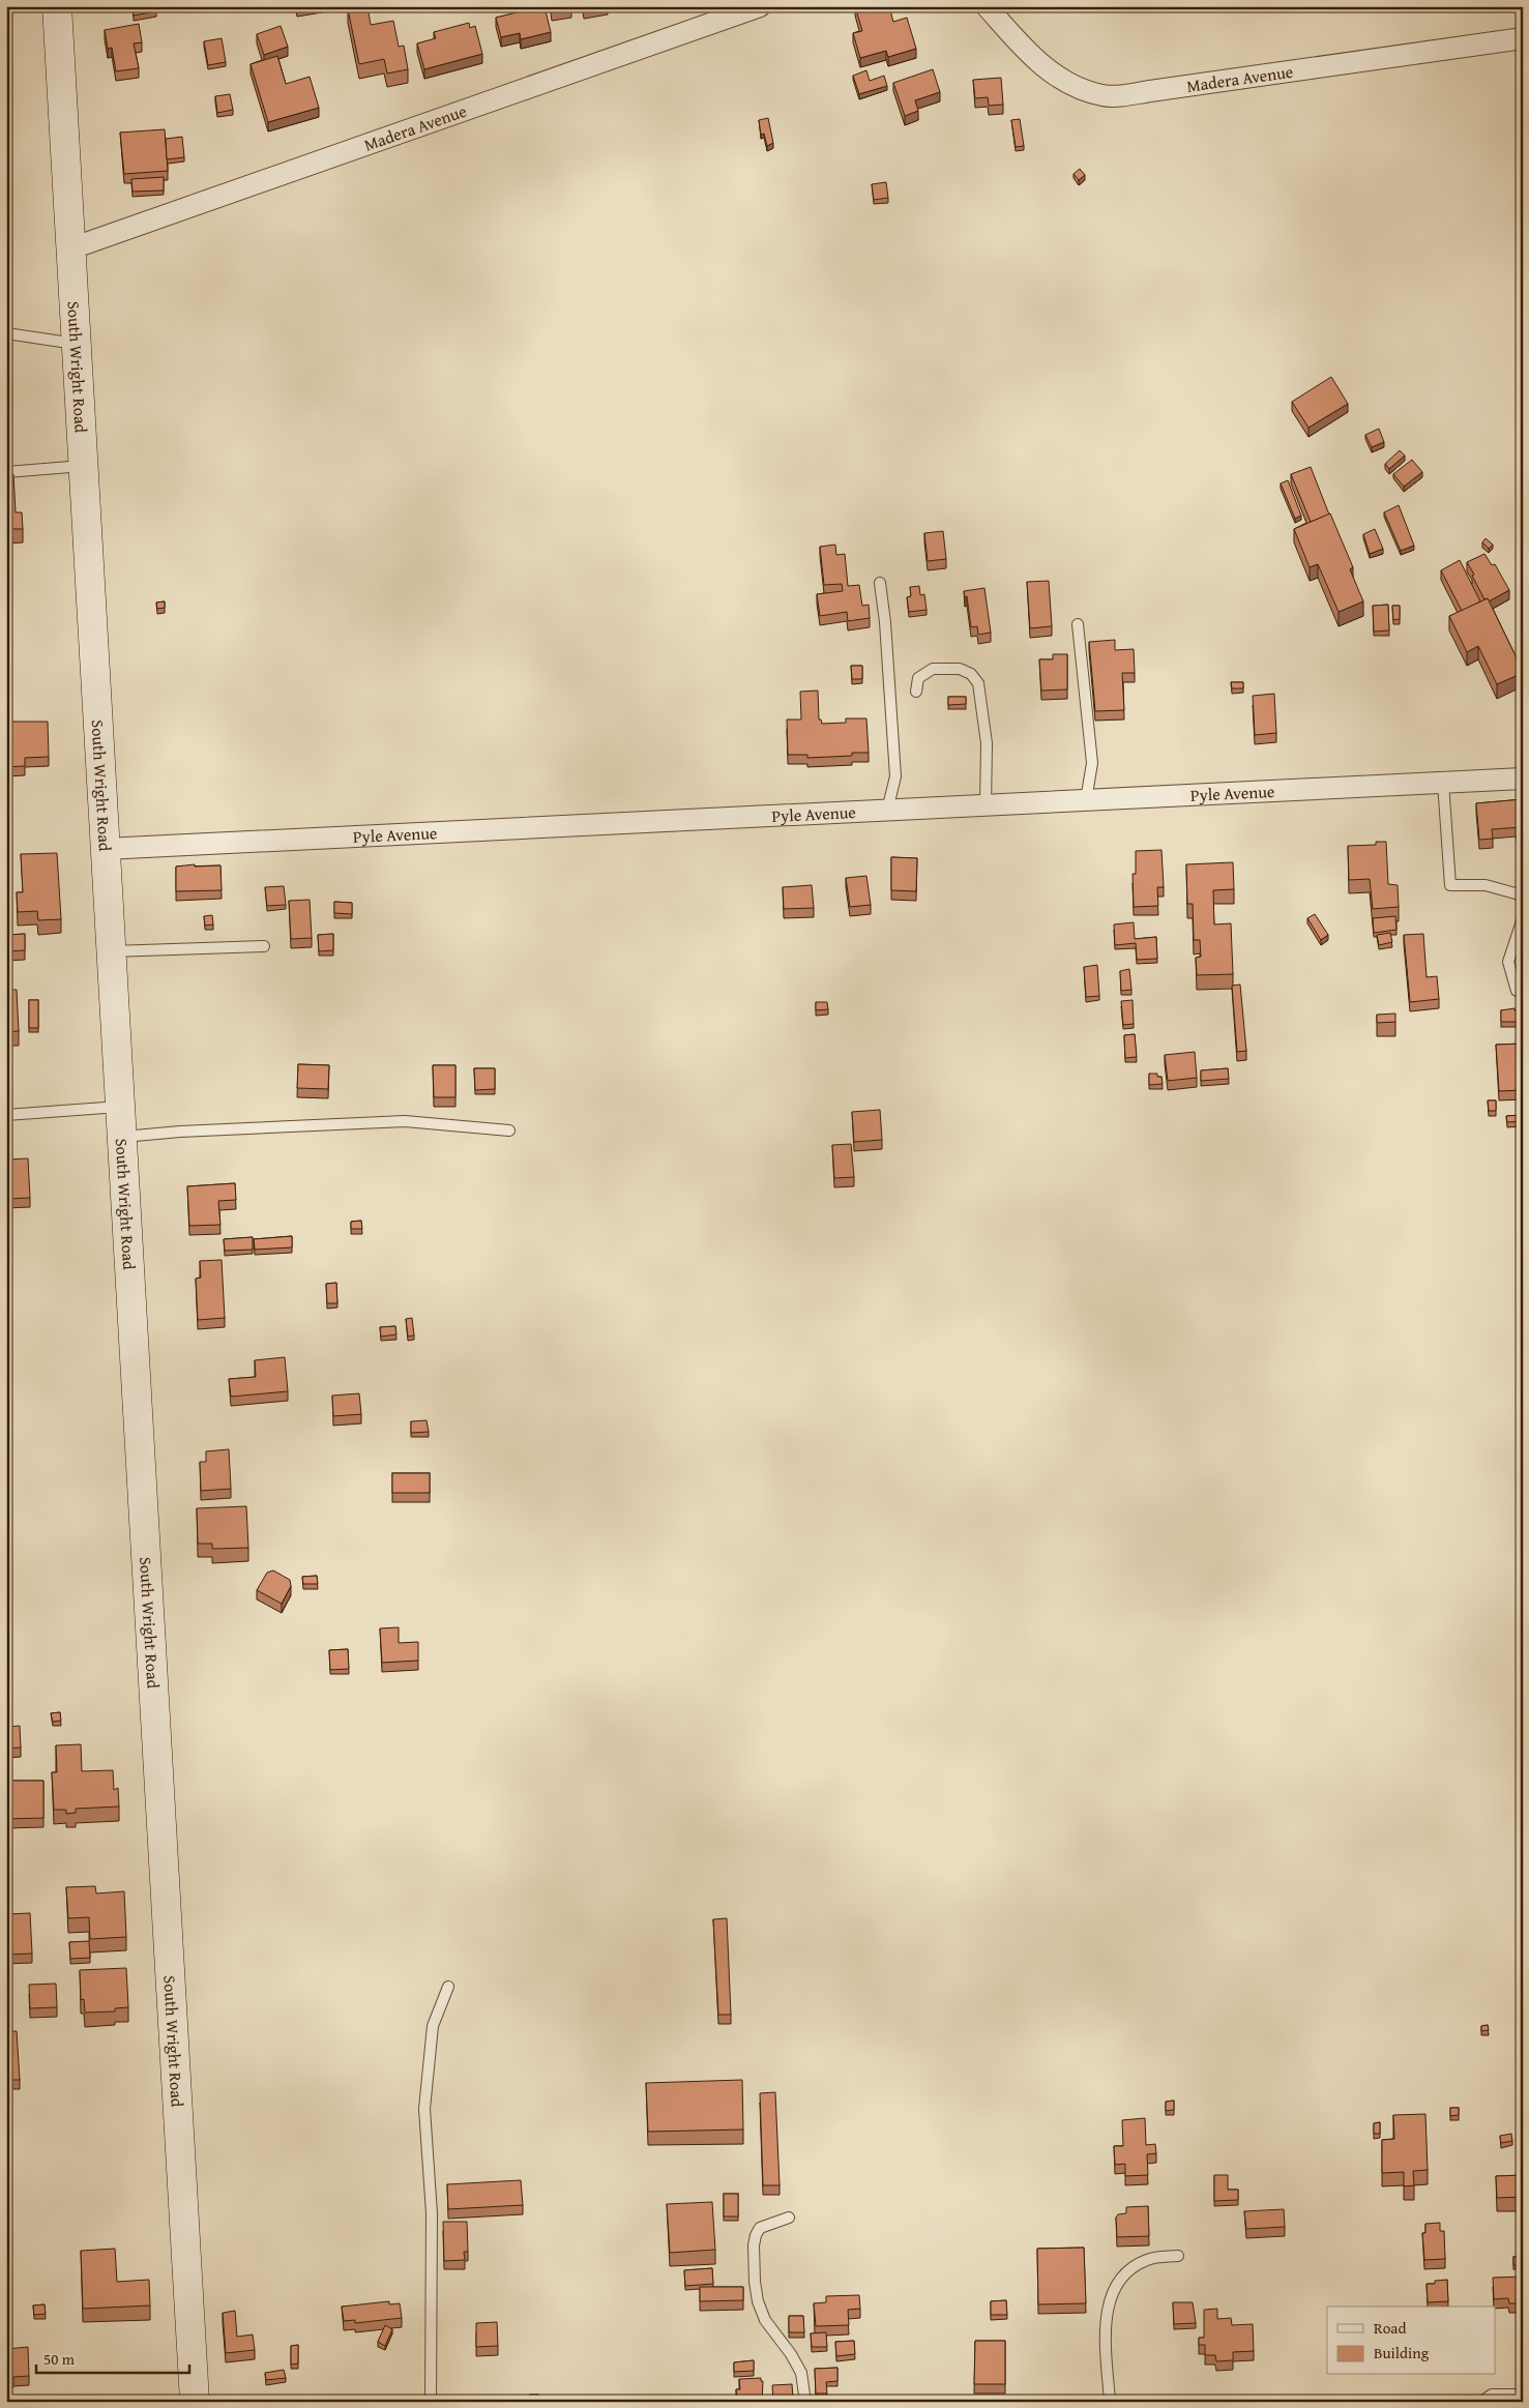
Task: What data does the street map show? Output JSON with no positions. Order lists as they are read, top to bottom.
{
  "streets": {
    "main road": ["South Wright Road"],
    "street": ["Madera Avenue", "Pyle Avenue"]
  },
  "crossings": [
    ["Madera Avenue", "South Wright Road"],
    ["South Wright Road", "Pyle Avenue"]
  ],
  "legend": ["Road", "Building"],
  "scale_bar": "50 m"
}
